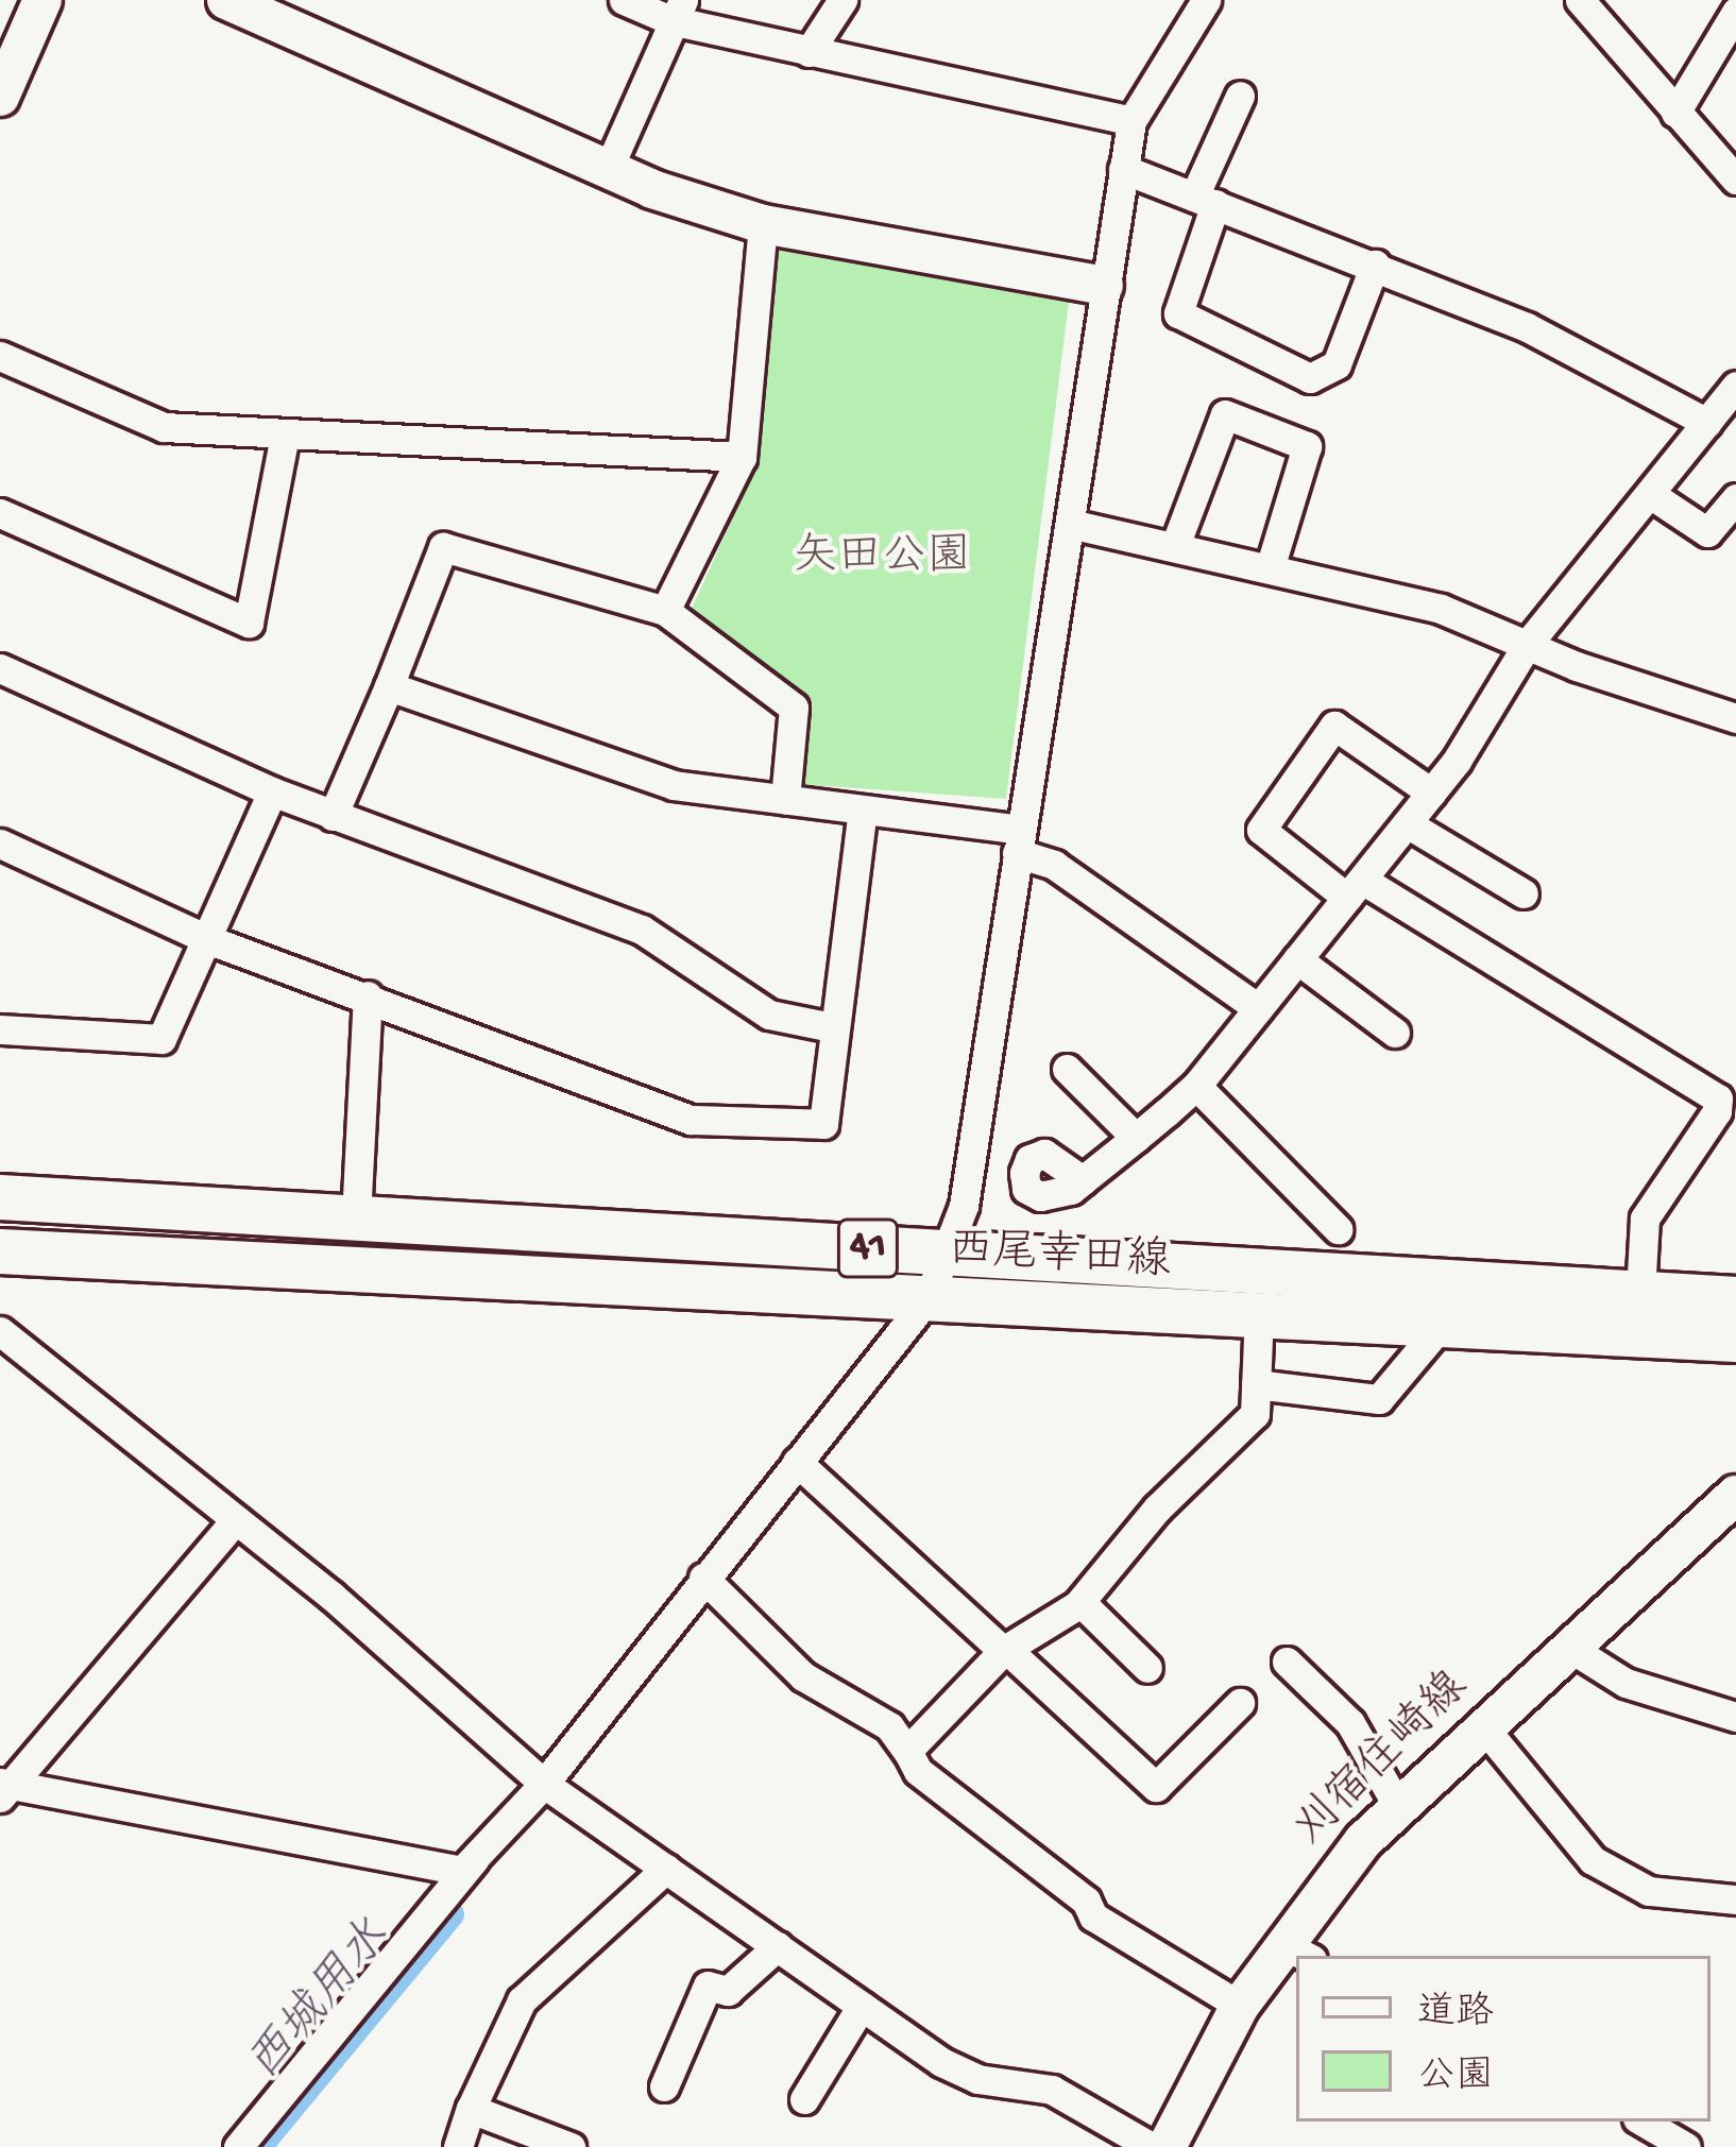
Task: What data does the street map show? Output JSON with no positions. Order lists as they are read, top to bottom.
{
  "streets": {
    "main road": ["41", "西尾幸田線"],
    "street": ["刈宿住崎線"]
  },
  "water": ["西城用水"],
  "parks": ["矢田公園"],
  "legend": ["道路", "公園"]
}
